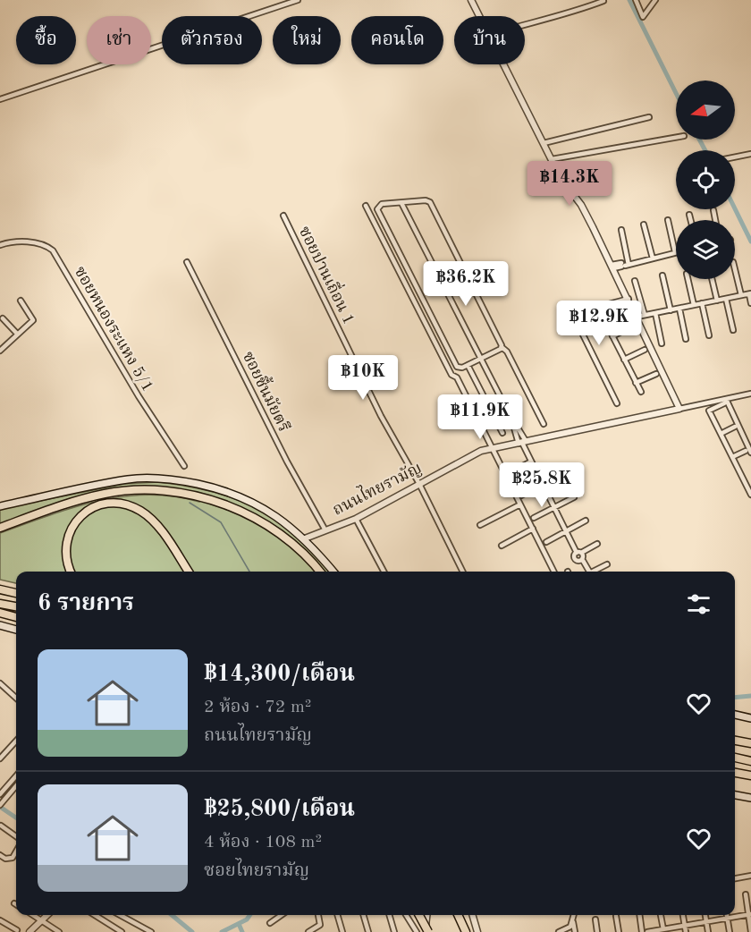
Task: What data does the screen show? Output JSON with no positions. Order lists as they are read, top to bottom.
{
  "streets": {
    "street": [
      "ซอยปานเถื่อน 1",
      "ซอยหนองระแหง 5/1",
      "ซอยชื้นมัยตรี",
      "ถนนไทยรามัญ"
    ]
  },
  "crossings": [
    ["ซอยปานเถื่อน 1", "ถนนไทยรามัญ"],
    ["ซอยชื้นมัยตรี", "ถนนไทยรามัญ"]
  ],
  "north": "left",
  "page": {
    "chip": [
      "ซื้อ",
      "เช่า",
      "ตัวกรอง",
      "ใหม่",
      "คอนโด",
      "บ้าน"
    ],
    "price": [
      "฿14.3K",
      "฿36.2K",
      "฿12.9K",
      "฿10K",
      "฿11.9K",
      "฿25.8K"
    ],
    "heading": "6 รายการ",
    "list": [
      {
        "name": "฿14,300/เดือน",
        "note": "2 ห้อง · 72 m² · ถนนไทยรามัญ"
      },
      {
        "name": "฿25,800/เดือน",
        "note": "4 ห้อง · 108 m² · ซอยไทยรามัญ"
      }
    ]
  }
}
